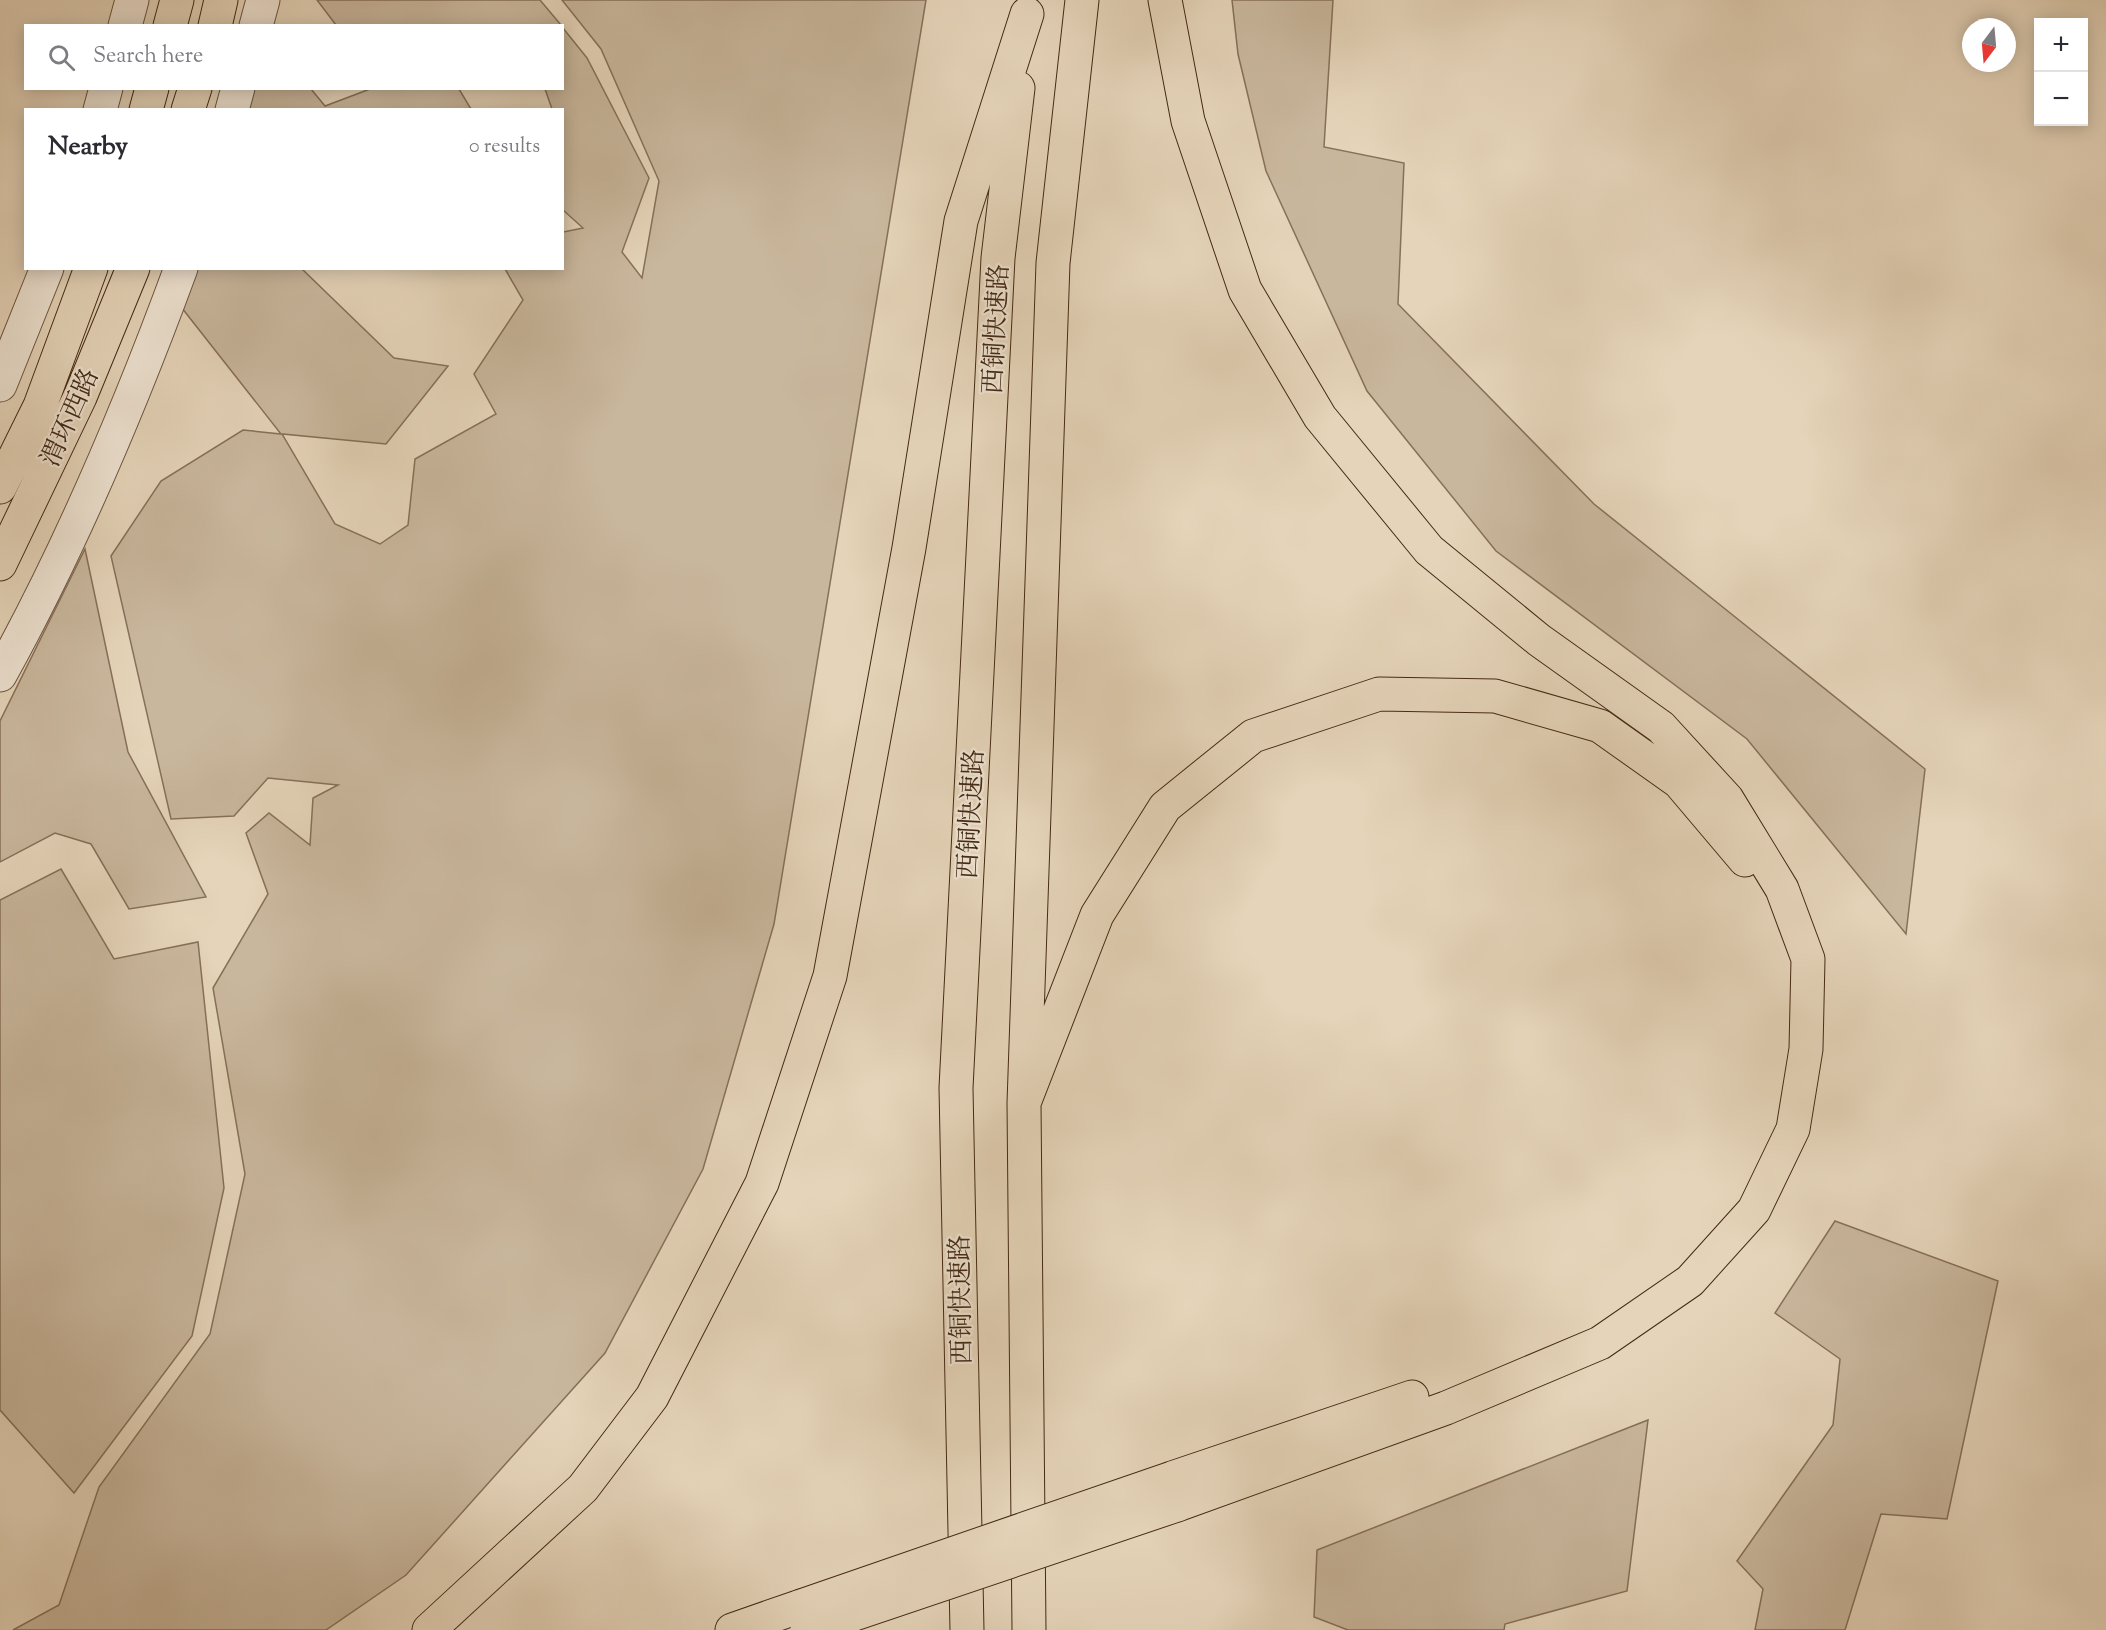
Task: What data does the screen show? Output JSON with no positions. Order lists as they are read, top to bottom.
{
  "streets": {
    "main road": ["西铜快速路", "渭环西路"]
  },
  "north": "bottom",
  "page": {
    "map_buttons": ["+", "−"],
    "search": "Search here",
    "heading": ["Nearby", "0 results"]
  }
}
